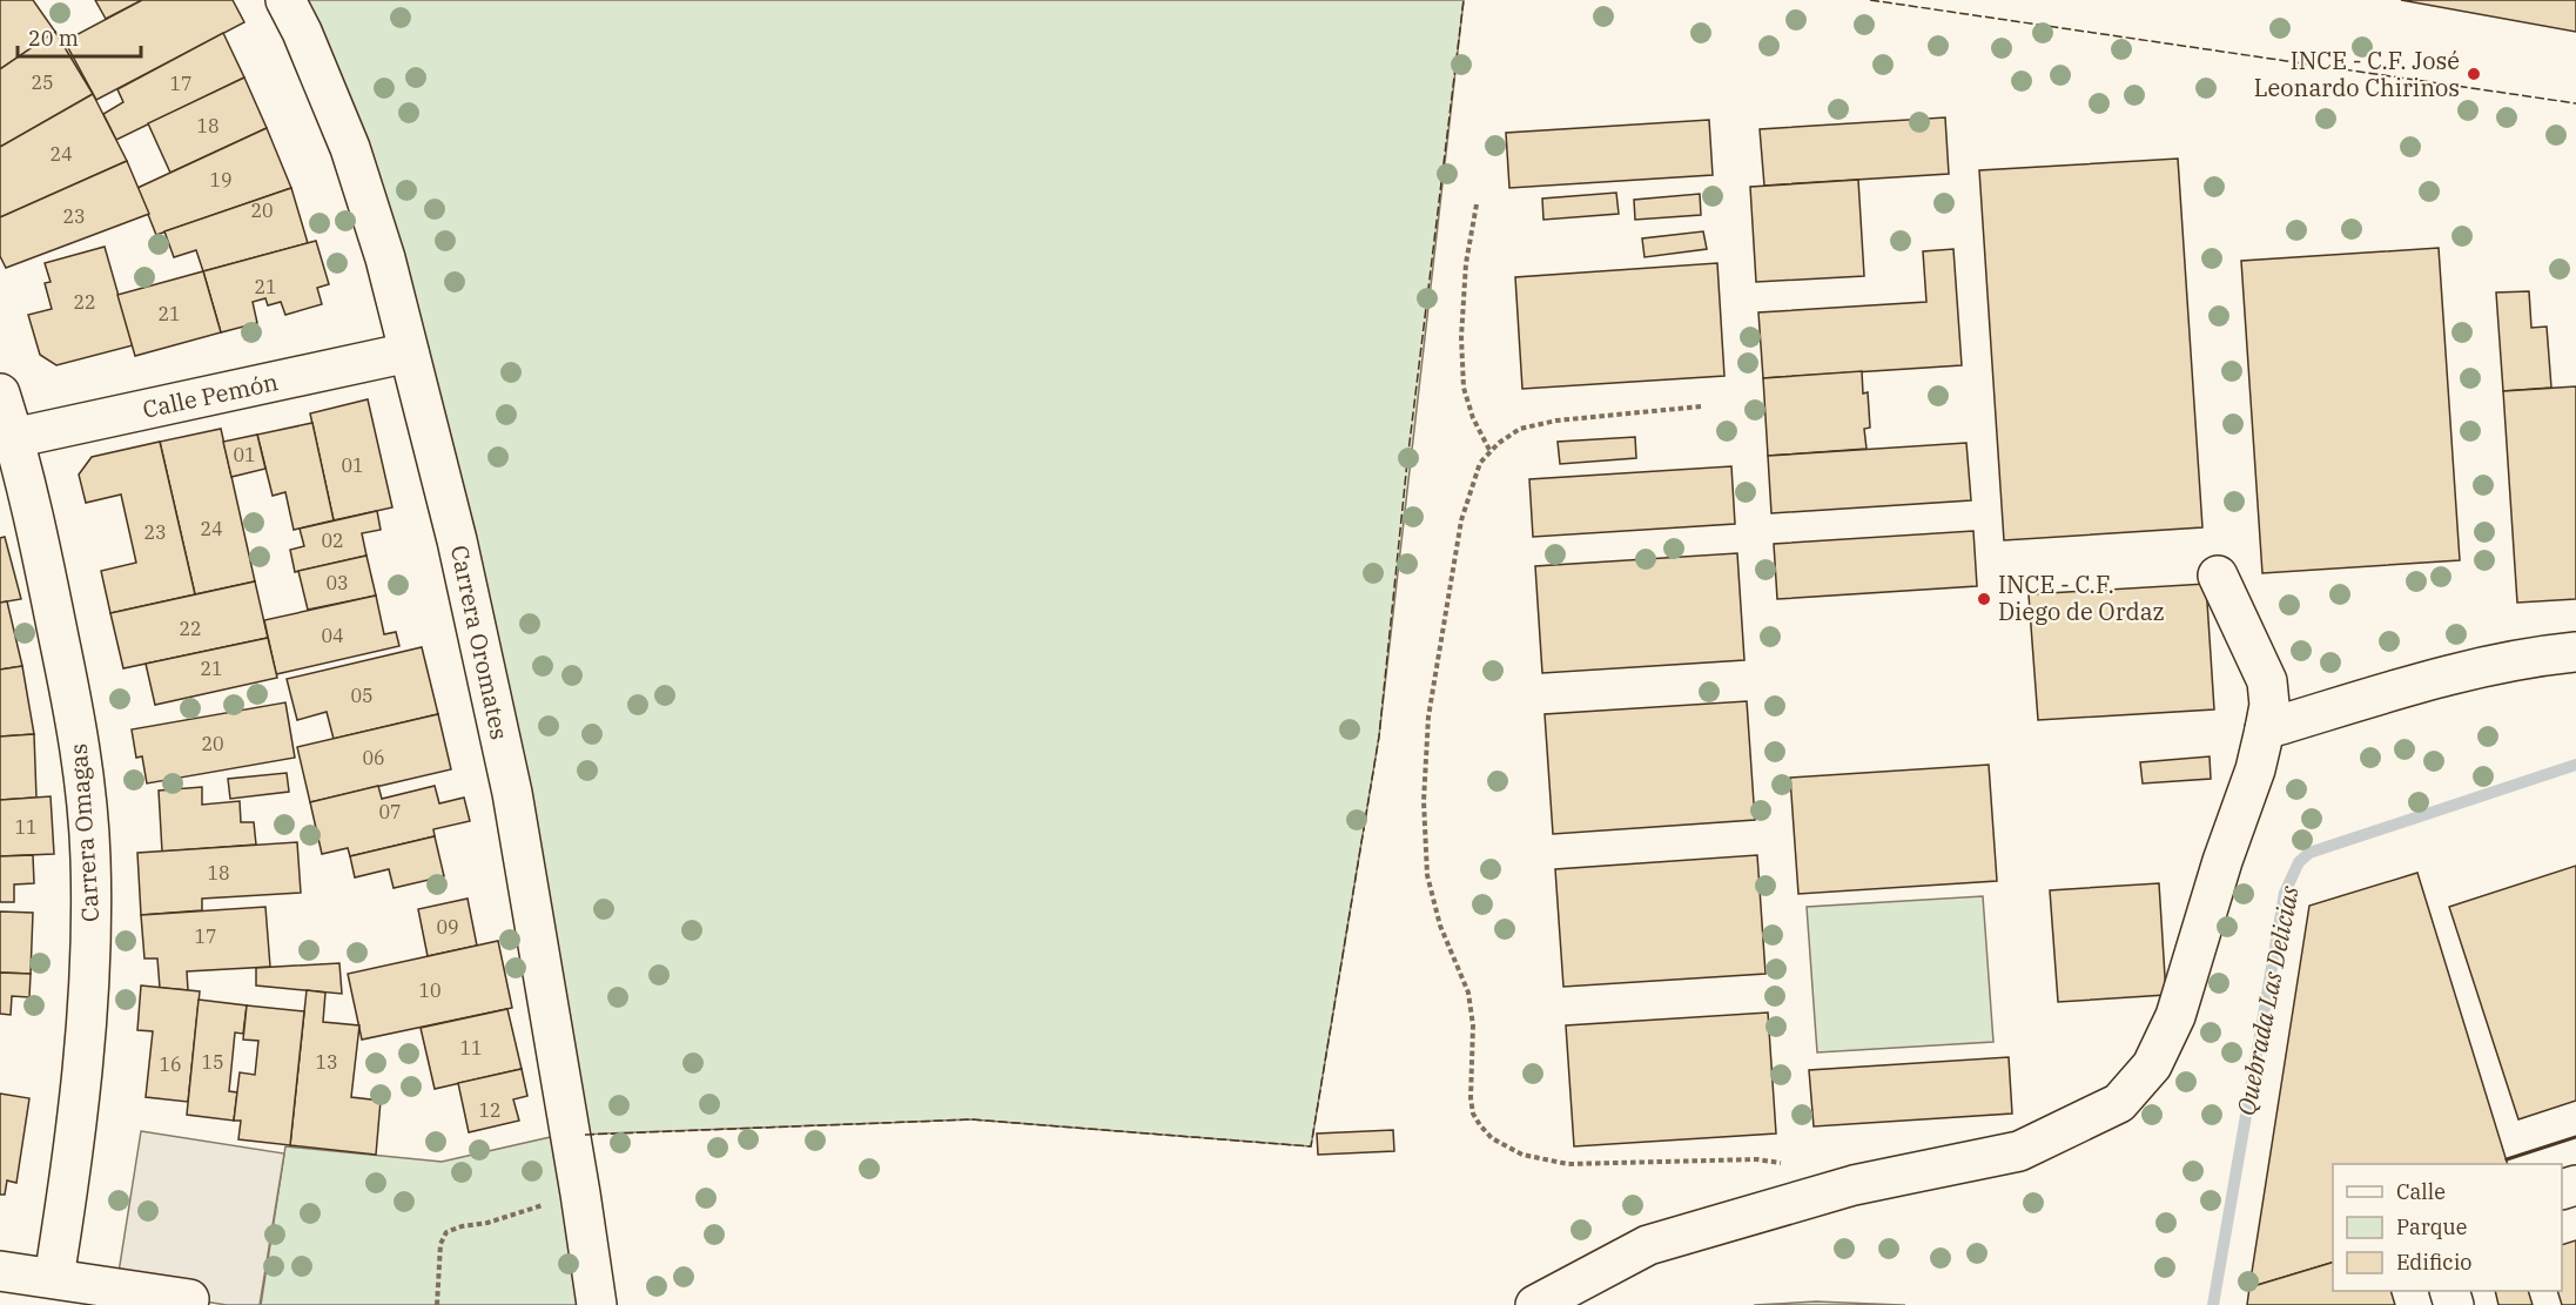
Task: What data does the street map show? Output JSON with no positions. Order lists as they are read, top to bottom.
{
  "streets": {
    "street": ["Calle Pemón", "Carrera Oromates", "Carrera Omagas"]
  },
  "crossings": [
    ["Calle Pemón", "Carrera Oromates"],
    ["Calle Pemón", "Carrera Omagas"]
  ],
  "water": ["Quebrada Las Delicias"],
  "places": ["INCE - C.F. José Leonardo Chirinos", "INCE - C.F. Diego de Ordaz"],
  "house_numbers": [
    "25",
    "17",
    "18",
    "24",
    "19",
    "20",
    "23",
    "21",
    "22",
    "21",
    "01",
    "01",
    "24",
    "23",
    "02",
    "03",
    "22",
    "04",
    "21",
    "05",
    "20",
    "06",
    "07",
    "11",
    "18",
    "09",
    "17",
    "10",
    "11",
    "15",
    "13",
    "16",
    "12"
  ],
  "legend": ["Calle", "Parque", "Edificio"],
  "scale_bar": "20 m"
}
